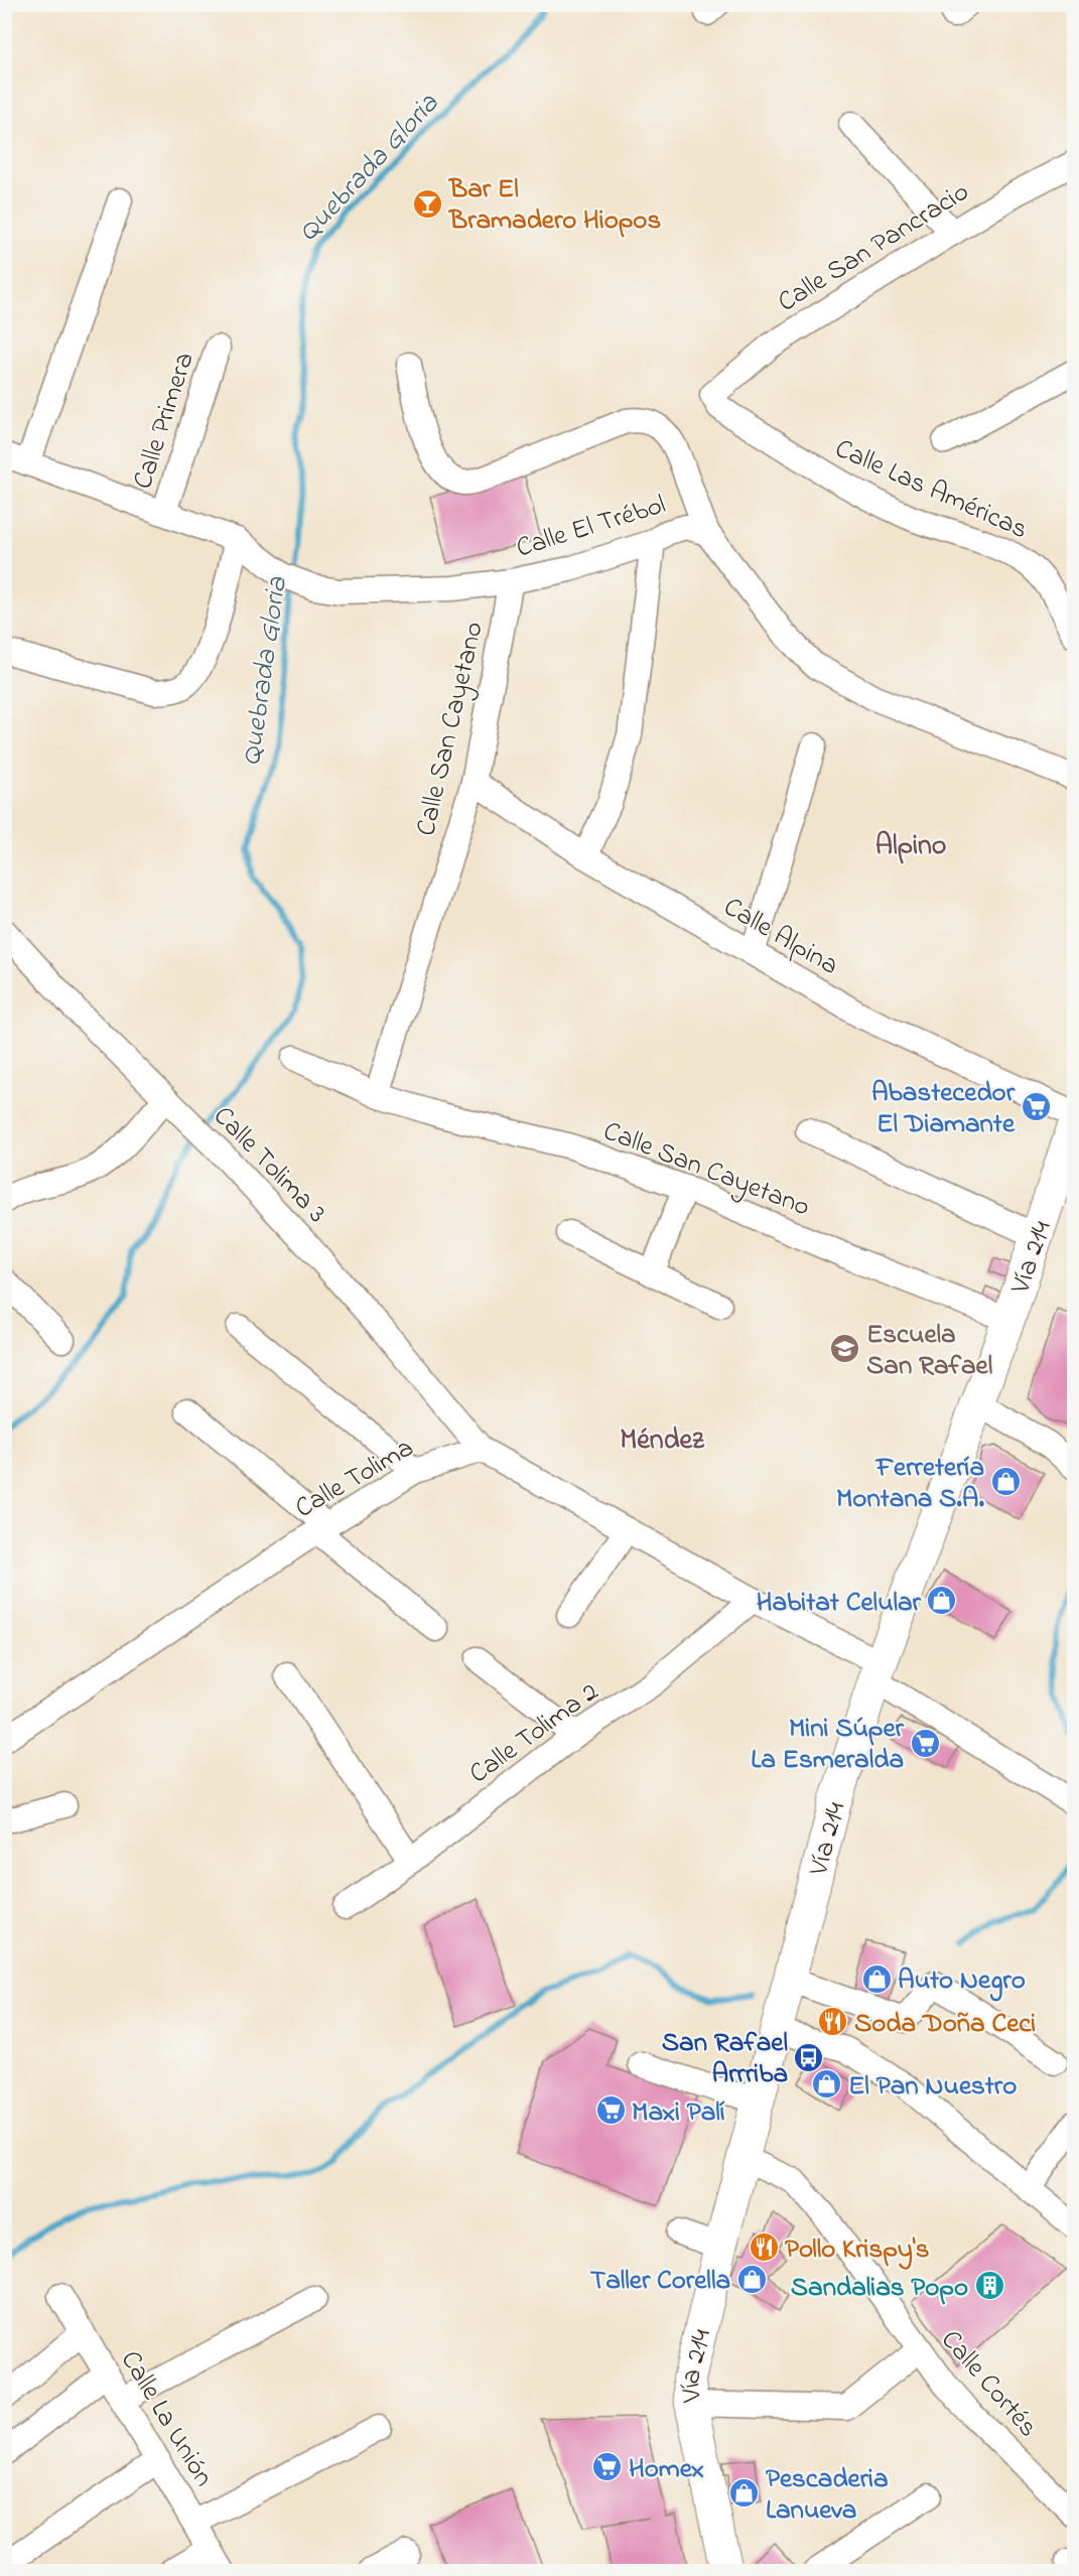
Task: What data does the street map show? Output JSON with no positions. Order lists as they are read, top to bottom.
{
  "streets": {
    "main road": ["Vía 214"],
    "street": [
      "Calle San Pancracio",
      "Calle Primera",
      "Calle Las Américas",
      "Calle El Trébol",
      "Calle San Cayetano",
      "Calle Alpina",
      "Calle Tolima 3",
      "Calle Tolima",
      "Calle Tolima 2",
      "Calle Cortés",
      "Calle La Unión"
    ]
  },
  "crossings": [
    ["Calle San Pancracio", "Calle Las Américas"],
    ["Calle Primera", "Calle El Trébol"],
    ["Calle El Trébol", "Calle San Cayetano"],
    ["Calle San Cayetano", "Calle Alpina"],
    ["Calle San Cayetano", "Vía 214"],
    ["Calle Tolima 3", "Calle Tolima"],
    ["Vía 214", "Calle Cortés"]
  ],
  "districts": ["Alpino", "Méndez"],
  "water": ["Quebrada Gloria"],
  "places": {
    "bar": ["Bar El Bramadero Hiopos"],
    "supermarket": [
      "Abastecedor El Diamante",
      "Mini Súper La Esmeralda",
      "Maxi Palí",
      "Homex"
    ],
    "school or university": ["Escuela San Rafael"],
    "shop": [
      "Ferretería Montana S.A.",
      "Habitat Celular",
      "Auto Negro",
      "El Pan Nuestro",
      "Taller Corella",
      "Pescaderia Lanueva"
    ],
    "restaurant": ["Soda Doña Ceci", "Pollo Krispy's"],
    "bus stop": ["San Rafael Arrriba"],
    "building": ["Sandalias Popo"]
  }
}
